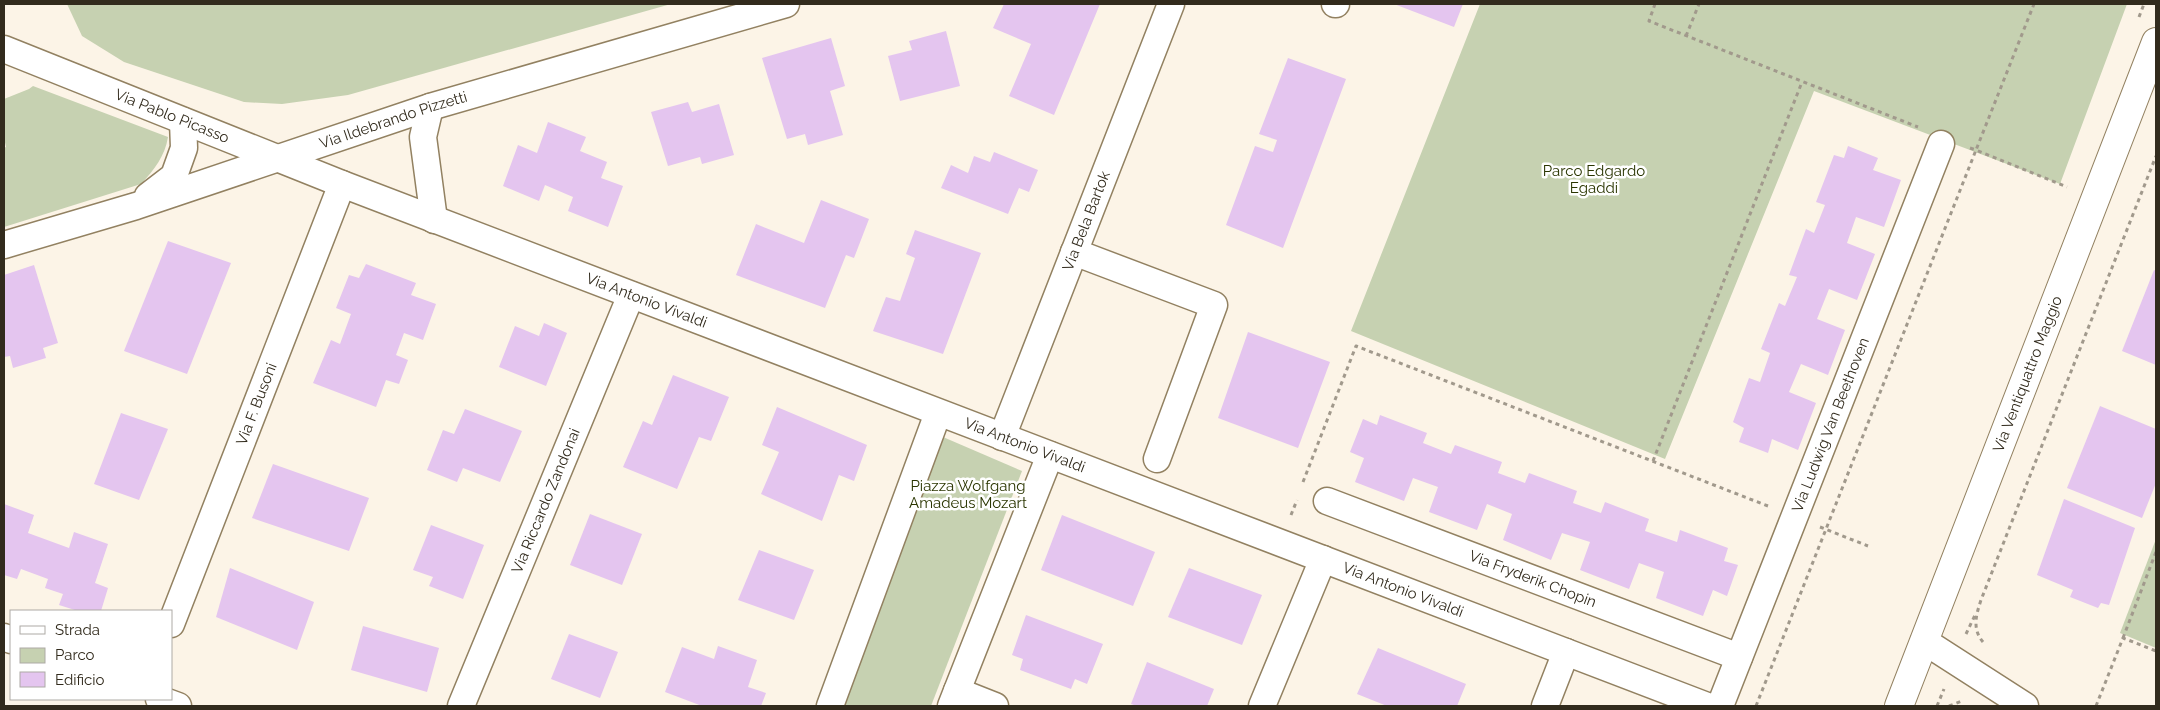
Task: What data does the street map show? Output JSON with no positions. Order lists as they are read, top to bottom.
{
  "streets": {
    "street": [
      "Via Pablo Picasso",
      "Via Ildebrando Pizzetti",
      "Via Bela Bartok",
      "Via Antonio Vivaldi",
      "Via Ventiquattro Maggio",
      "Via F. Busoni",
      "Via Ludwig Van Beethoven",
      "Via Riccardo Zandonai",
      "Via Fryderik Chopin"
    ]
  },
  "crossings": [
    ["Via Pablo Picasso", "Via Ildebrando Pizzetti"],
    ["Via Pablo Picasso", "Via Antonio Vivaldi"],
    ["Via Pablo Picasso", "Via F. Busoni"],
    ["Via Bela Bartok", "Via Antonio Vivaldi"],
    ["Via Antonio Vivaldi", "Via F. Busoni"],
    ["Via Antonio Vivaldi", "Via Riccardo Zandonai"],
    ["Via Ludwig Van Beethoven", "Via Fryderik Chopin"]
  ],
  "parks": ["Parco Edgardo Egaddi", "Piazza Wolfgang Amadeus Mozart"],
  "legend": ["Strada", "Parco", "Edificio"]
}
